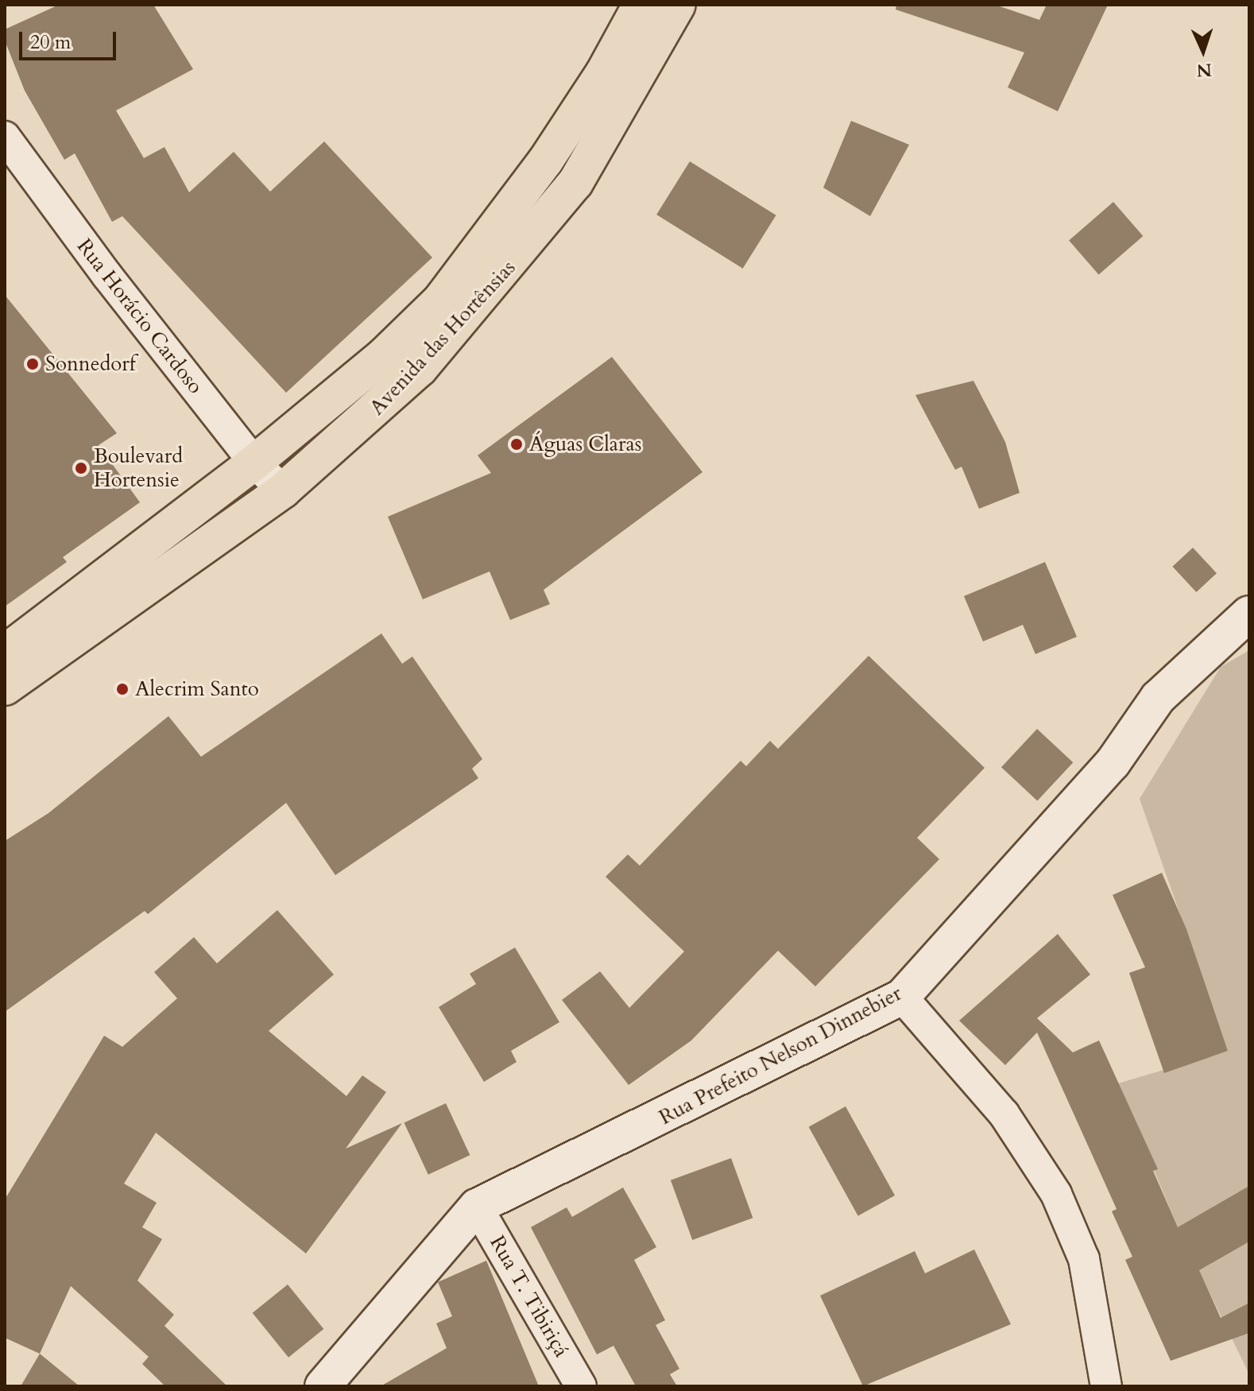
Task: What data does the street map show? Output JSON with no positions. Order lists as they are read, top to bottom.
{
  "streets": {
    "main road": ["Avenida das Hortênsias"],
    "street": ["Rua Horácio Cardoso", "Rua Prefeito Nelson Dinnebier", "Rua T. Tibiriçá"]
  },
  "crossings": [
    ["Rua Horácio Cardoso", "Avenida das Hortênsias"],
    ["Rua Prefeito Nelson Dinnebier", "Rua T. Tibiriçá"]
  ],
  "places": [
    "Sonnedorf",
    "Águas Claras",
    "Boulevard Hortensie",
    "Alecrim Santo"
  ],
  "scale_bar": "20 m",
  "north": "bottom"
}
